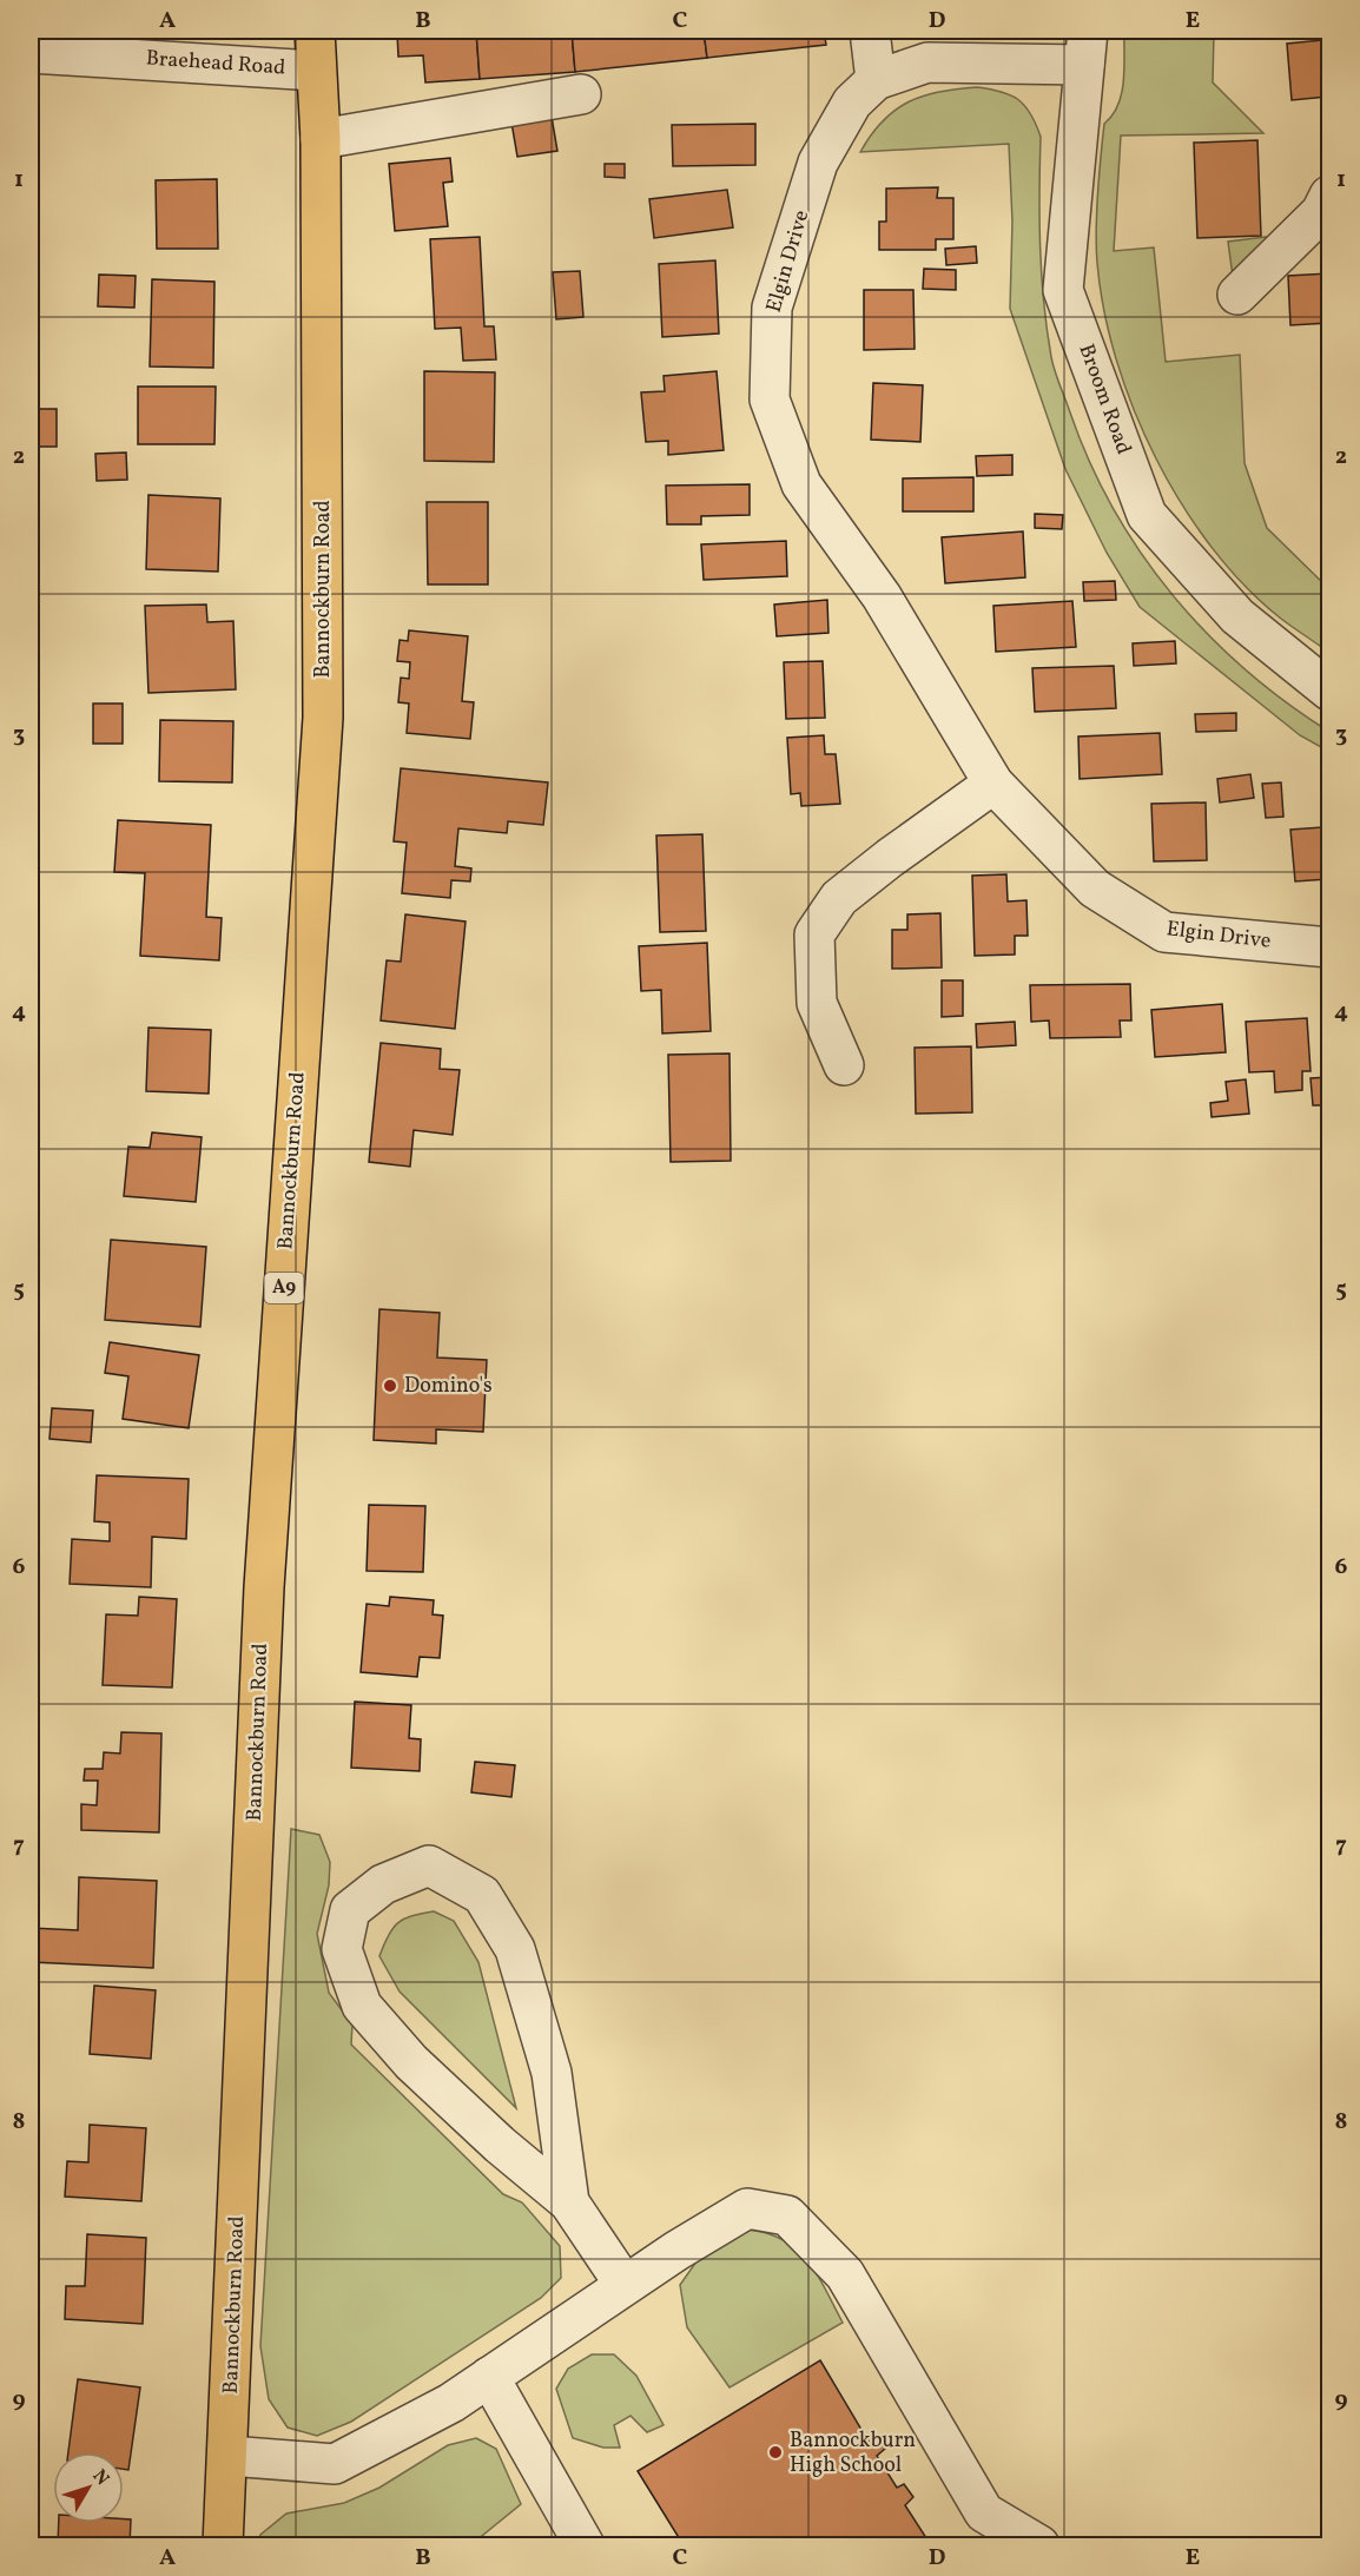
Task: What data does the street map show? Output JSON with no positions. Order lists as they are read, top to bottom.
{
  "streets": {
    "main road": ["Bannockburn Road", "A9"],
    "street": ["Braehead Road", "Elgin Drive", "Broom Road"]
  },
  "crossings": [
    ["Braehead Road", "Bannockburn Road"],
    ["Elgin Drive", "Broom Road"]
  ],
  "places": ["Domino's", "Bannockburn High School"],
  "north": "top right",
  "grid": {
    "columns": [
      "A",
      "B",
      "C",
      "D",
      "E"
    ],
    "rows": [
      "1",
      "2",
      "3",
      "4",
      "5",
      "6",
      "7",
      "8",
      "9"
    ]
  }
}
